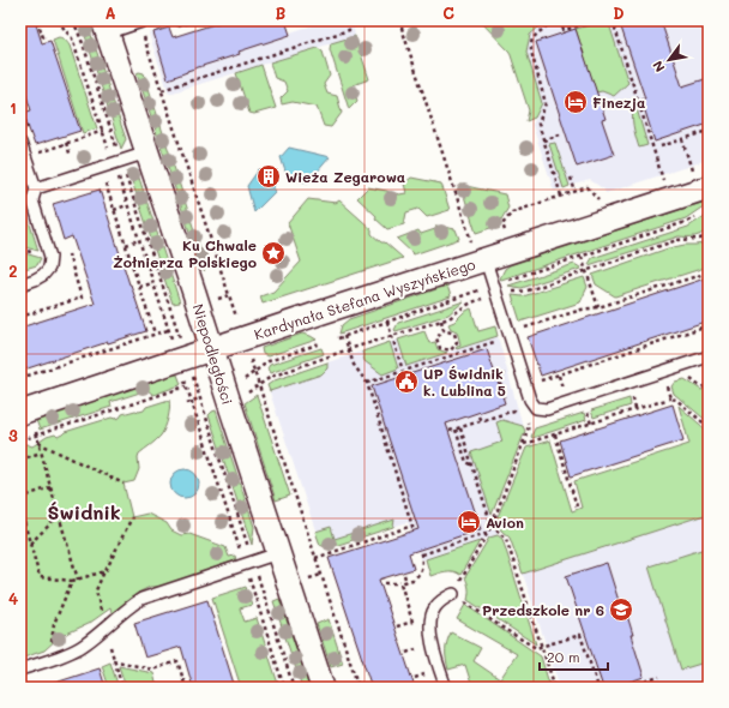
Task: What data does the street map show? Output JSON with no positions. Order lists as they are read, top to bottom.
{
  "streets": {
    "street": ["Kardynała Stefana Wyszyńskiego", "Niepodległości"]
  },
  "crossings": [
    ["Kardynała Stefana Wyszyńskiego", "Niepodległości"]
  ],
  "districts": ["Świdnik"],
  "places": {
    "hotel": ["Finezja", "Avion"],
    "building": ["Wieża Zegarowa"],
    "place": ["Ku Chwale Żołnierza Polskiego"],
    "public building": ["UP Świdnik k. Lublina 5"],
    "school or university": ["Przedszkole nr 6"]
  },
  "scale_bar": "20 m",
  "north": "bottom left",
  "grid": {
    "columns": [
      "A",
      "B",
      "C",
      "D"
    ],
    "rows": [
      "1",
      "2",
      "3",
      "4"
    ]
  }
}
